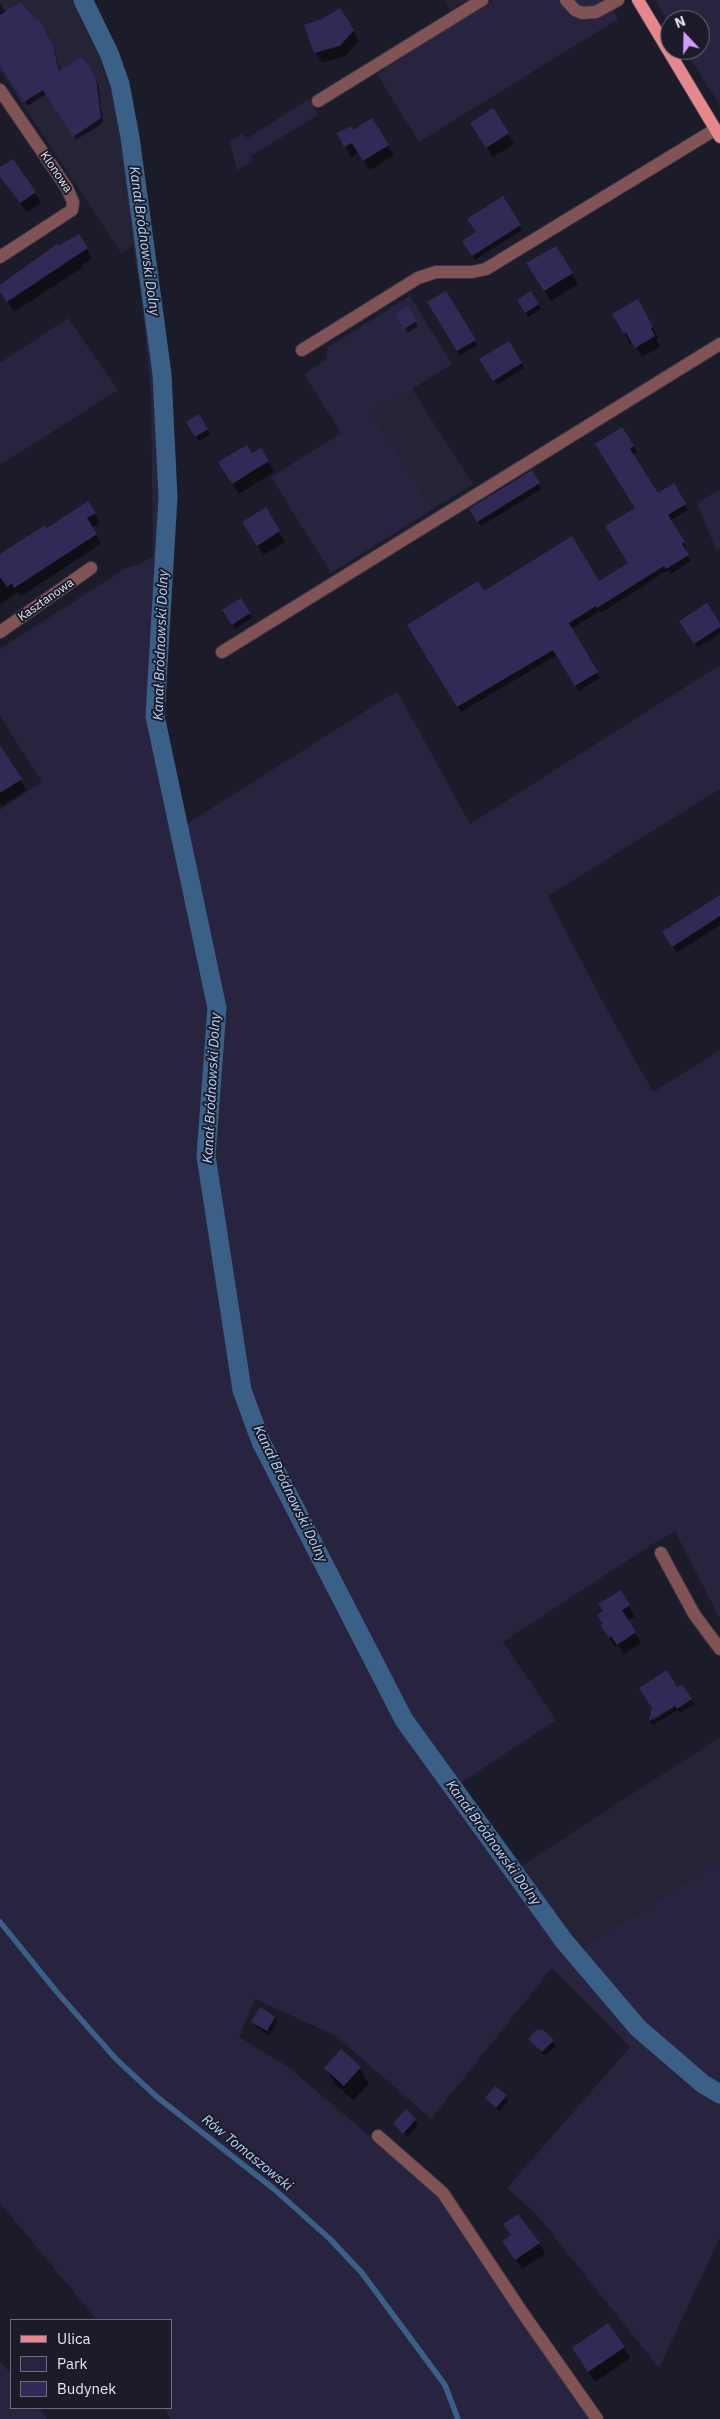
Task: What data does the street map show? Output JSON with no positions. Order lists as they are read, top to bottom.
{
  "streets": {
    "street": ["Klonowa", "Kasztanowa"]
  },
  "water": ["Kanał Bródnowski Dolny", "Rów Tomaszowski"],
  "legend": ["Ulica", "Park", "Budynek"],
  "north": "top"
}
